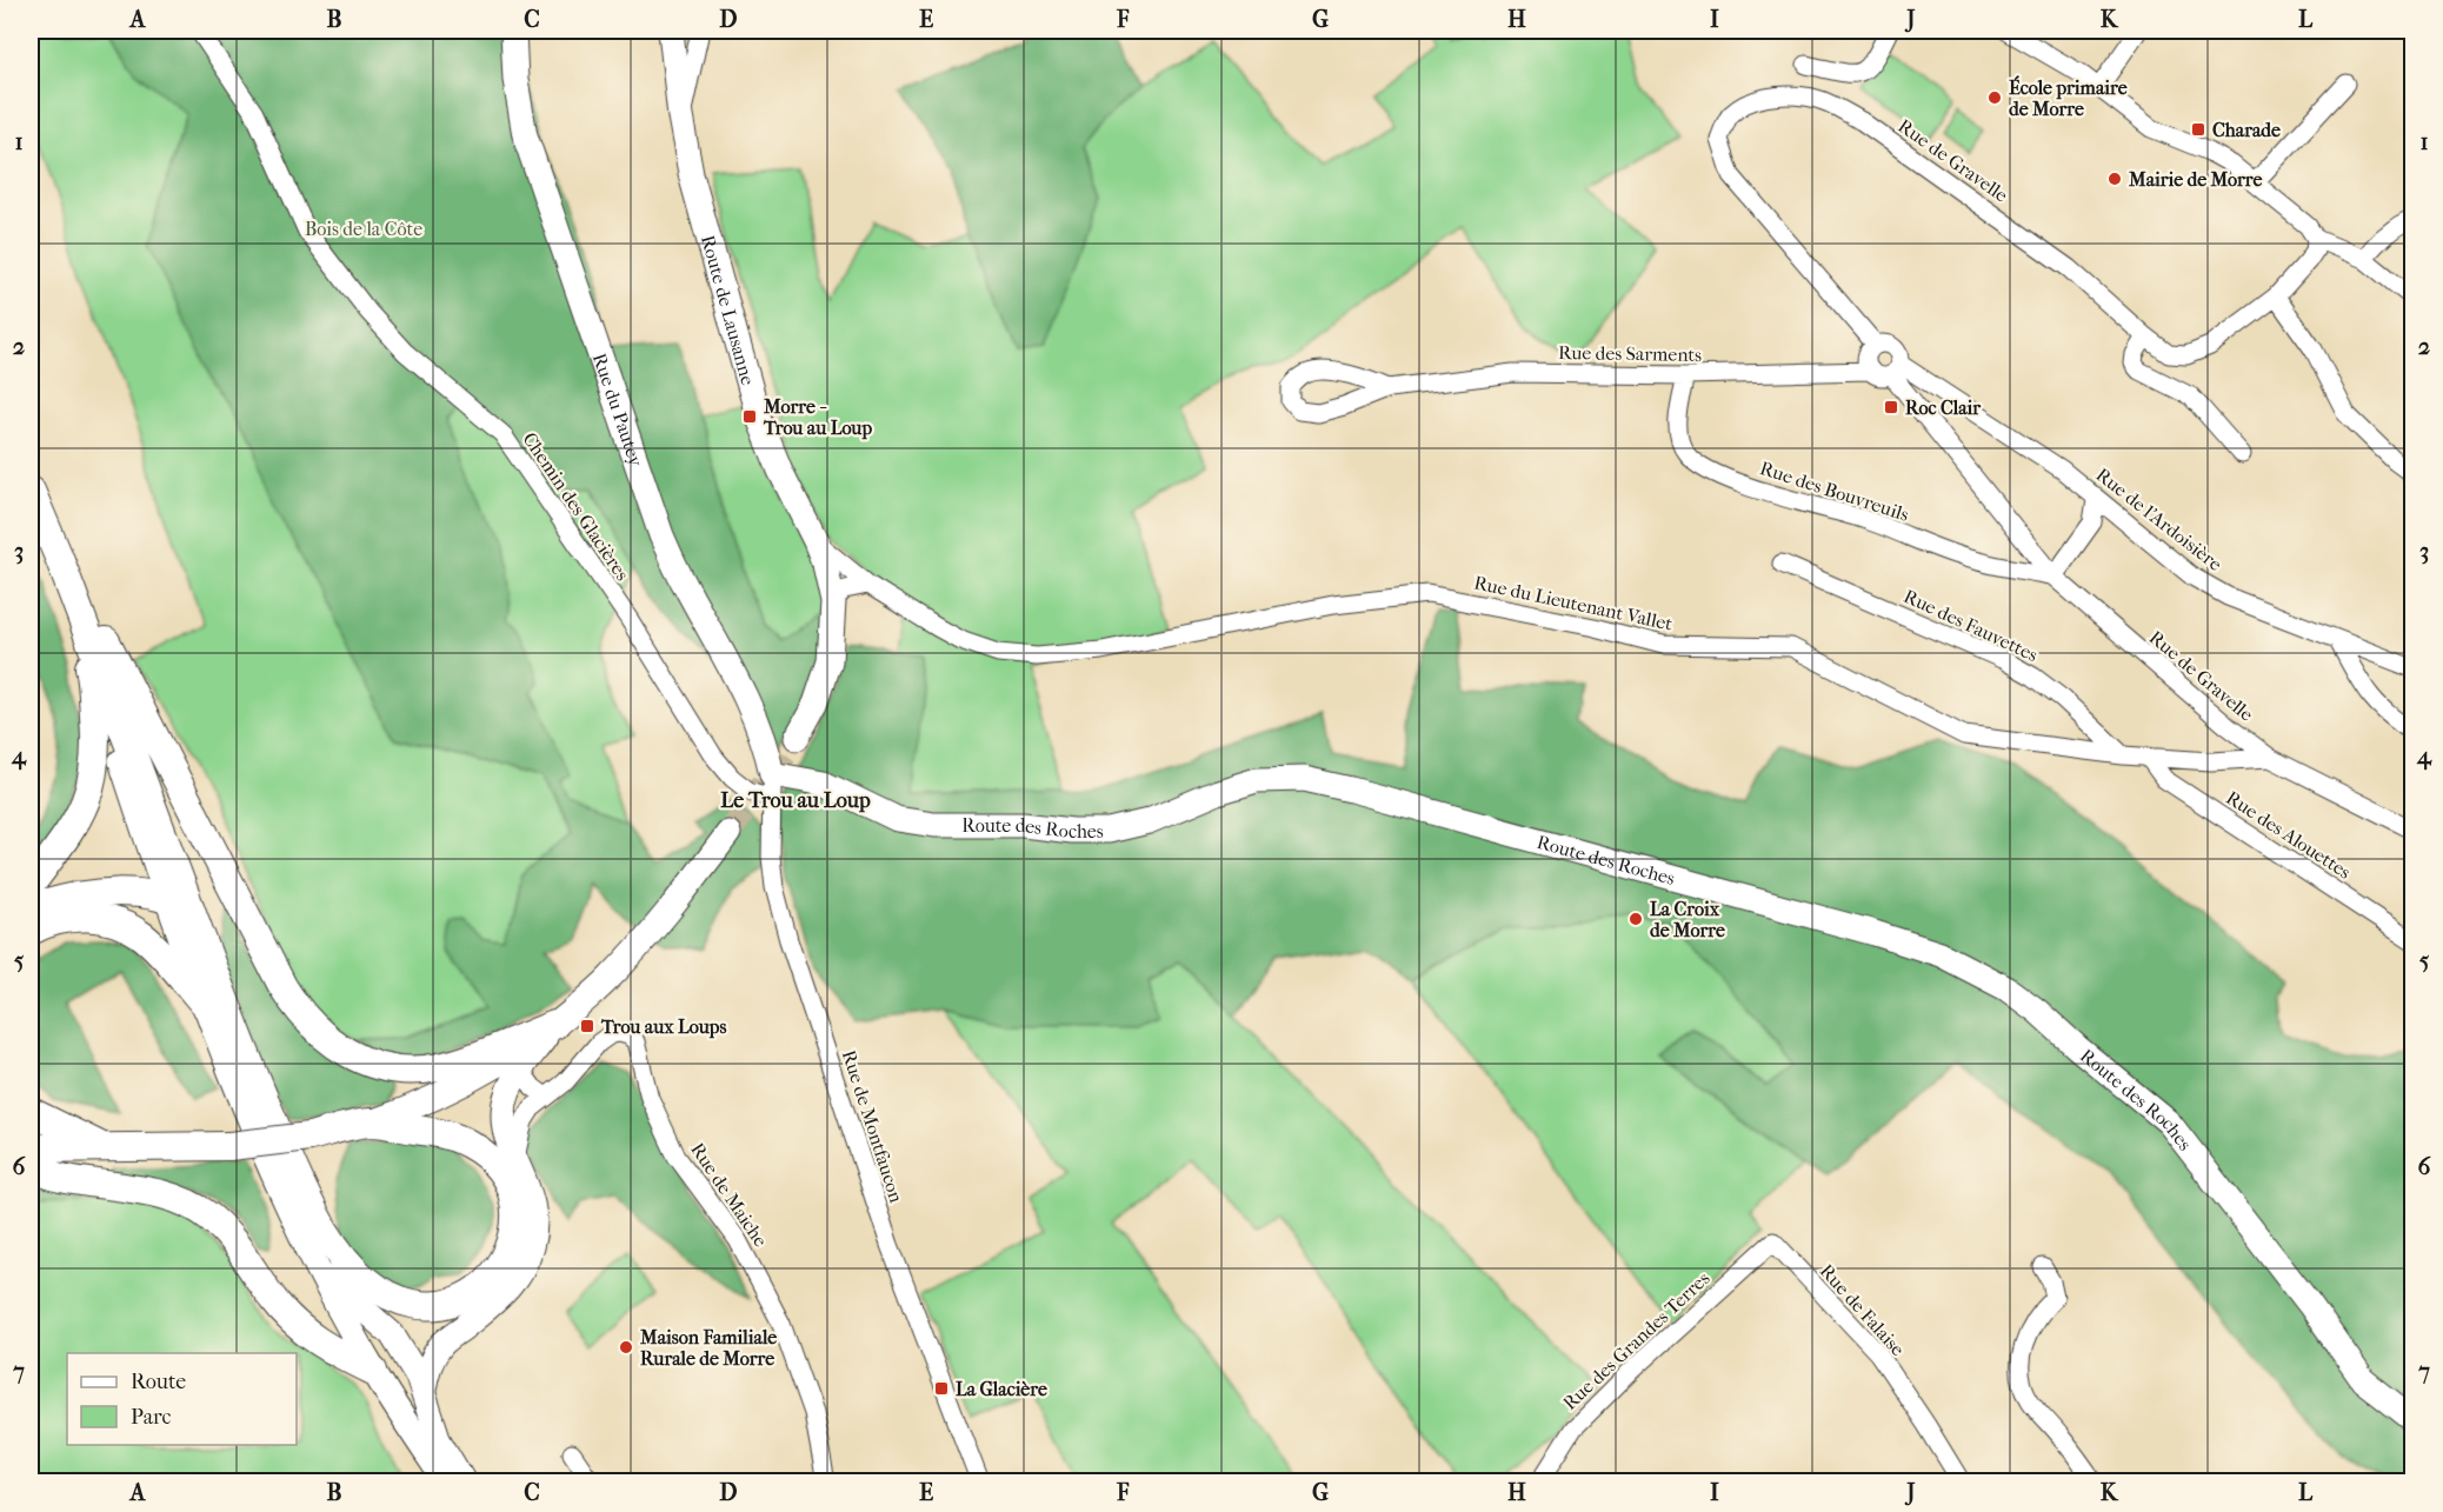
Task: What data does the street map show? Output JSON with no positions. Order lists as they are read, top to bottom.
{
  "streets": {
    "main road": ["Route de Lausanne", "Rue du Pautey", "Route des Roches"],
    "street": [
      "Rue de Gravelle",
      "Rue des Sarments",
      "Rue des Bouvreuils",
      "Chemin des Glacières",
      "Rue de l'Ardoisière",
      "Rue du Lieutenant Vallet",
      "Rue des Fauvettes",
      "Rue des Alouettes",
      "Rue de Montfaucon",
      "Rue de Maiche",
      "Rue de Falaise",
      "Rue des Grandes Terres"
    ]
  },
  "crossings": [
    ["Rue de Gravelle", "Rue des Sarments"],
    ["Rue de Gravelle", "Rue des Bouvreuils"],
    ["Rue de Gravelle", "Rue de l'Ardoisière"],
    ["Rue de Gravelle", "Rue du Lieutenant Vallet"],
    ["Route de Lausanne", "Rue du Lieutenant Vallet"],
    ["Rue des Sarments", "Rue des Bouvreuils"],
    ["Rue des Sarments", "Rue de l'Ardoisière"],
    ["Rue du Pautey", "Chemin des Glacières"],
    ["Rue du Pautey", "Route des Roches"],
    ["Rue du Pautey", "Rue de Montfaucon"],
    ["Chemin des Glacières", "Route des Roches"],
    ["Chemin des Glacières", "Rue de Montfaucon"],
    ["Rue du Lieutenant Vallet", "Rue des Fauvettes"],
    ["Rue du Lieutenant Vallet", "Rue des Alouettes"],
    ["Route des Roches", "Rue de Montfaucon"],
    ["Rue de Falaise", "Rue des Grandes Terres"]
  ],
  "districts": ["Le Trou au Loup"],
  "parks": ["Bois de la Côte"],
  "places": {
    "other": [
      "École primaire de Morre",
      "Mairie de Morre",
      "La Croix de Morre",
      "Maison Familiale Rurale de Morre"
    ],
    "transit": [
      "Charade",
      "Roc Clair",
      "Morre - Trou au Loup",
      "Trou aux Loups",
      "La Glacière"
    ]
  },
  "legend": ["Route", "Parc"],
  "grid": {
    "columns": [
      "A",
      "B",
      "C",
      "D",
      "E",
      "F",
      "G",
      "H",
      "I",
      "J",
      "K",
      "L"
    ],
    "rows": [
      "1",
      "2",
      "3",
      "4",
      "5",
      "6",
      "7"
    ]
  }
}
